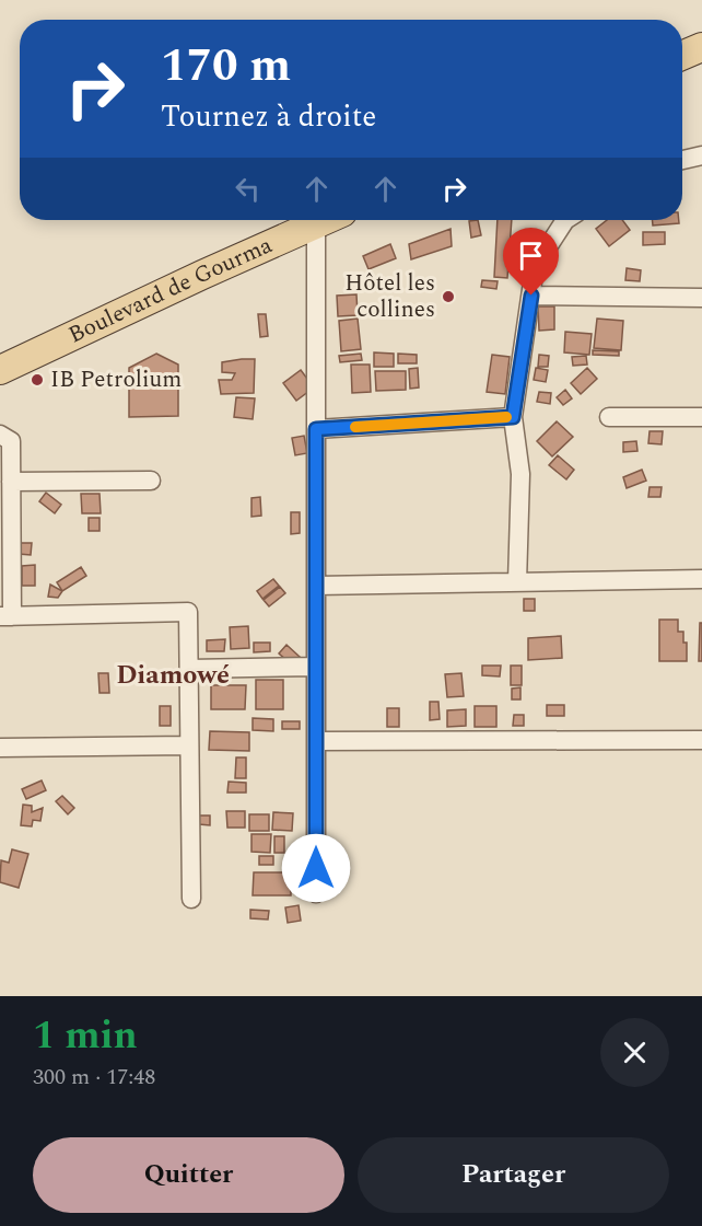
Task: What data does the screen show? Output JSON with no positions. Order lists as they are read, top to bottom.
{
  "streets": {
    "main road": ["Boulevard de Gourma"]
  },
  "districts": ["Diamowé"],
  "places": ["Hôtel les collines", "IB Petrolium"],
  "page": {
    "turn": ["170 m", "Tournez à droite"],
    "heading": ["1 min", "300 m · 17:48"],
    "buttons": ["Quitter", "Partager"]
  }
}
